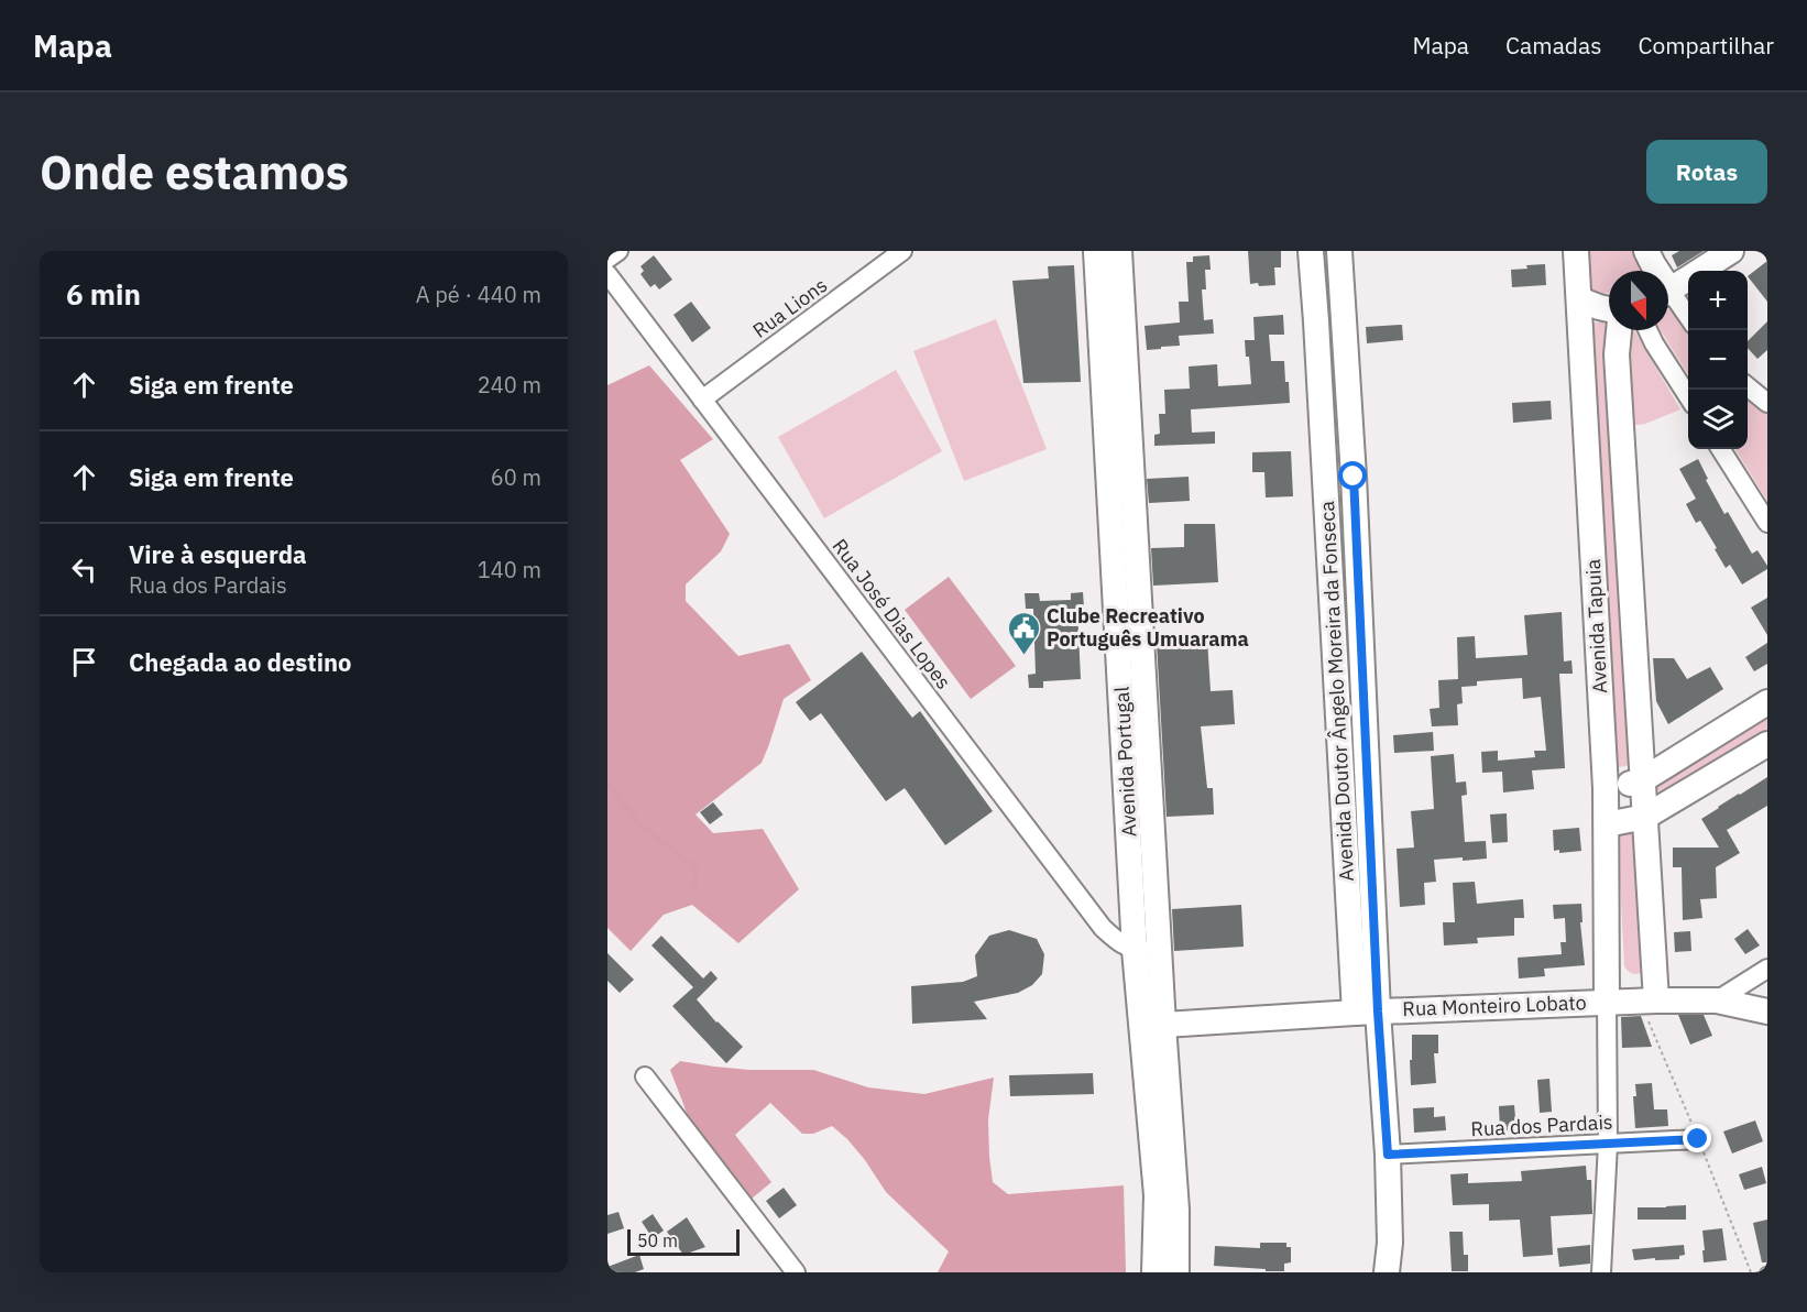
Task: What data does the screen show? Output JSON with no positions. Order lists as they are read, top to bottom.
{
  "streets": {
    "main road": [
      "Avenida Tapuia",
      "Avenida Doutor Ângelo Moreira da Fonseca",
      "Avenida Portugal",
      "Rua Monteiro Lobato"
    ],
    "street": ["Rua Lions", "Rua José Dias Lopes", "Rua dos Pardais"]
  },
  "crossings": [
    ["Rua Lions", "Rua José Dias Lopes"],
    ["Rua José Dias Lopes", "Avenida Portugal"],
    ["Avenida Tapuia", "Rua Monteiro Lobato"],
    ["Avenida Doutor Ângelo Moreira da Fonseca", "Rua Monteiro Lobato"],
    ["Avenida Portugal", "Rua Monteiro Lobato"]
  ],
  "places": {
    "public building": ["Clube Recreativo Português Umuarama"]
  },
  "scale_bar": "50 m",
  "north": "bottom",
  "page": {
    "header": "Mapa",
    "nav": ["Mapa", "Camadas", "Compartilhar"],
    "buttons": "Rotas",
    "title": "Onde estamos",
    "heading": ["6 min", "A pé · 440 m"],
    "map_buttons": ["+", "−"],
    "list": [
      ["Siga em frente", "240 m"],
      ["Siga em frente", "60 m"],
      ["Vire à esquerda", "Rua dos Pardais", "140 m"],
      "Chegada ao destino"
    ],
    "scale": "50 m"
  }
}
